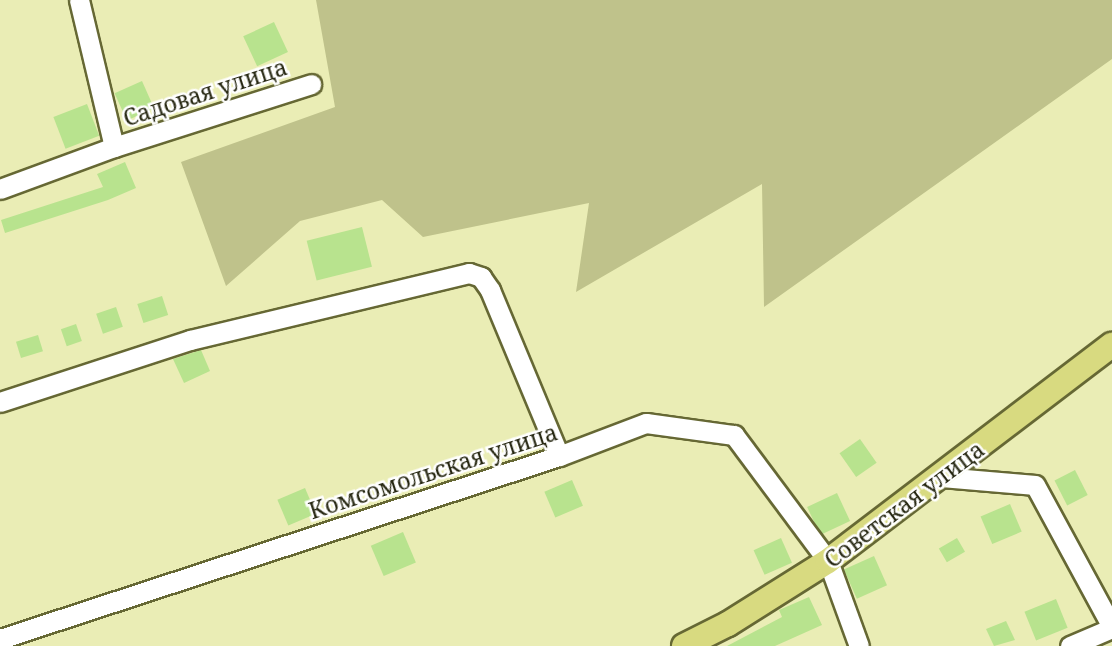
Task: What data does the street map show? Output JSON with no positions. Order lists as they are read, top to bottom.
{
  "streets": {
    "main road": ["Советская улица"],
    "street": ["Садовая улица", "Комсомольская улица"]
  },
  "crossings": [
    ["Комсомольская улица", "Советская улица"]
  ]
}
